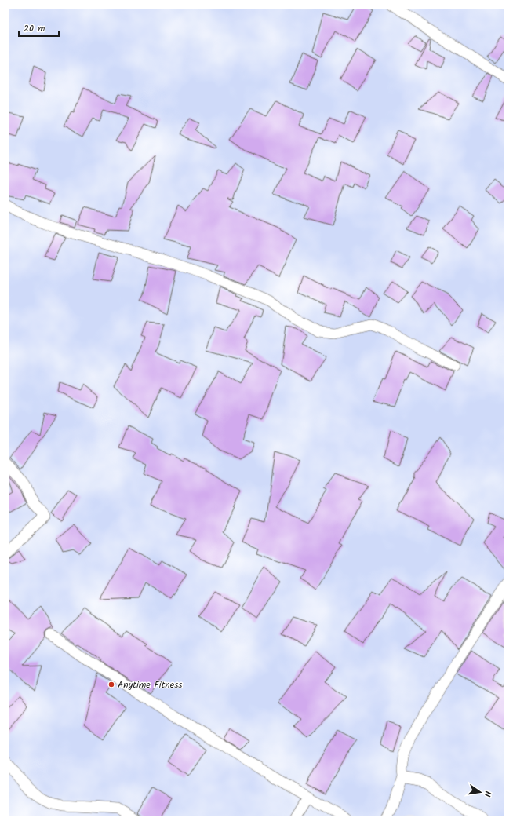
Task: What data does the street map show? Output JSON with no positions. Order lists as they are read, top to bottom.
{
  "places": ["Anytime Fitness"],
  "scale_bar": "20 m",
  "north": "right"
}
